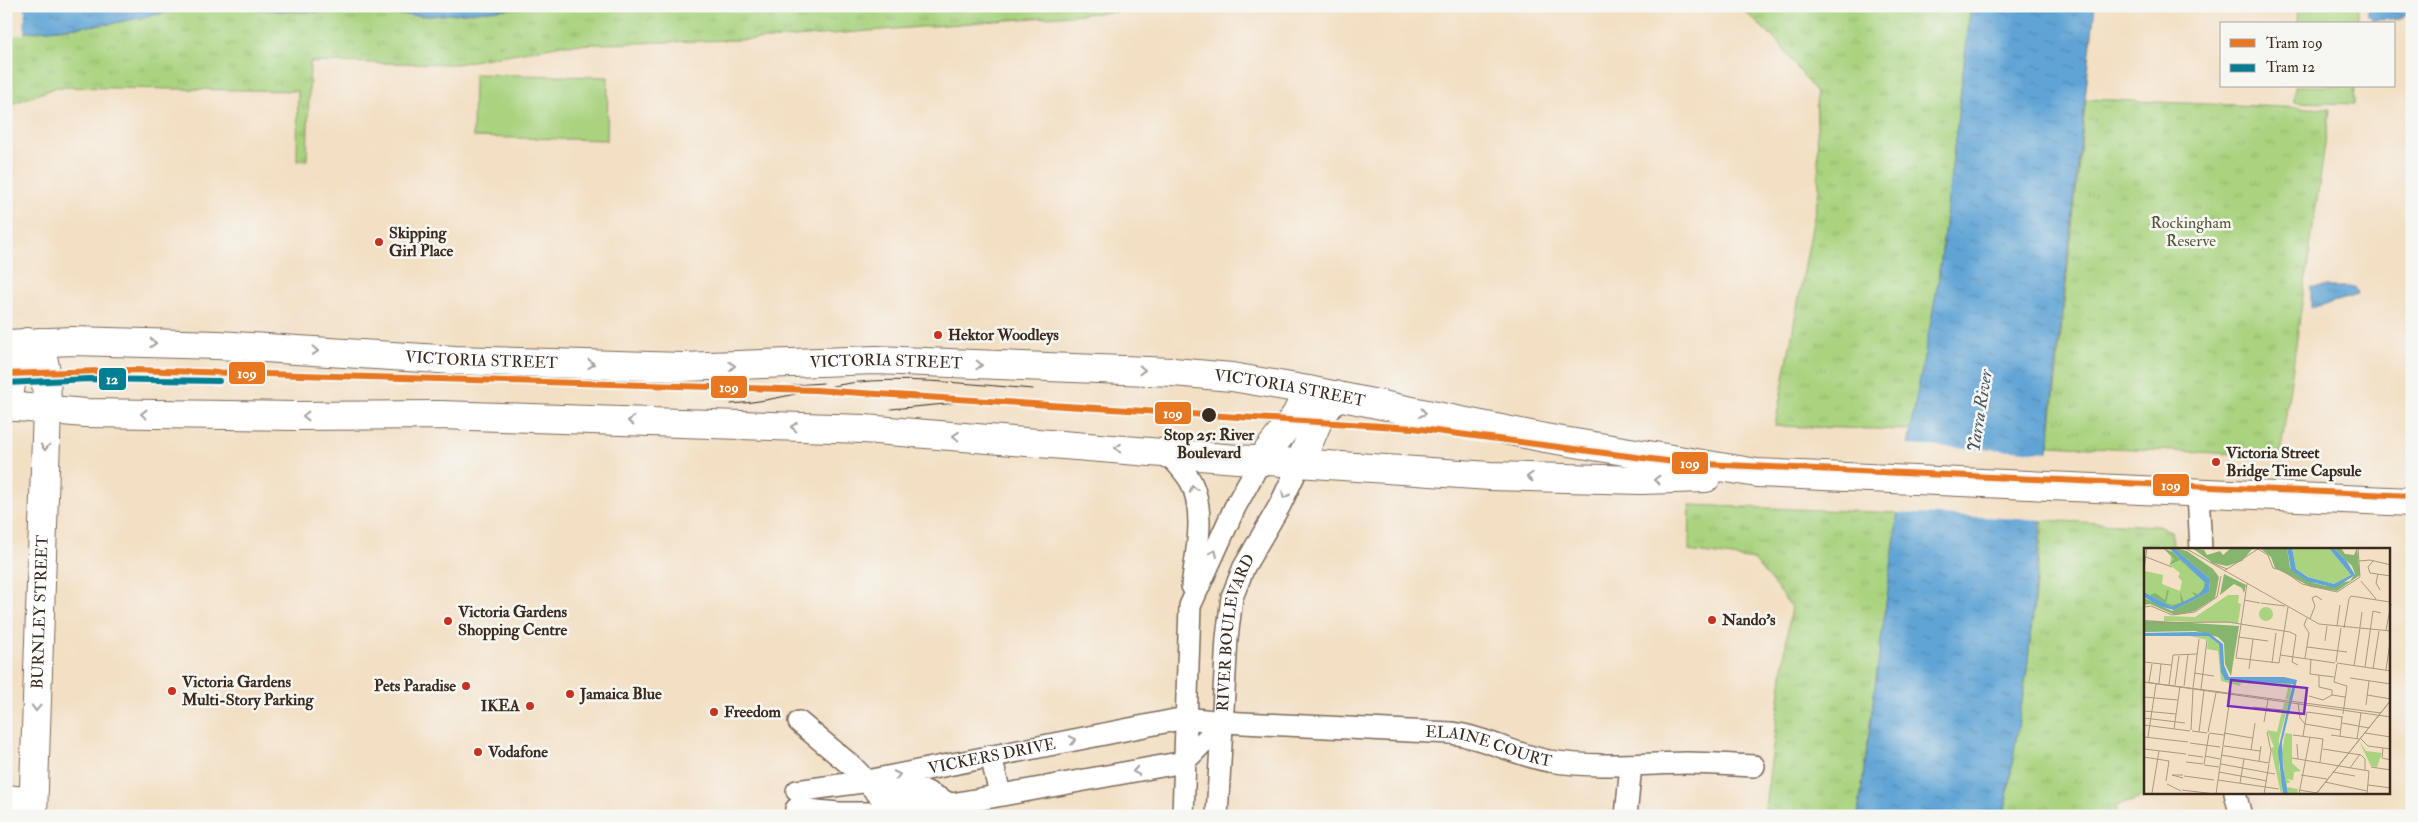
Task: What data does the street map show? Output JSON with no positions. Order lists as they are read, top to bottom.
{
  "streets": {
    "main road": ["VICTORIA STREET", "BURNLEY STREET"],
    "street": ["RIVER BOULEVARD", "ELAINE COURT", "VICKERS DRIVE"]
  },
  "crossings": [
    ["VICTORIA STREET", "BURNLEY STREET"],
    ["VICTORIA STREET", "RIVER BOULEVARD"],
    ["RIVER BOULEVARD", "ELAINE COURT"],
    ["RIVER BOULEVARD", "VICKERS DRIVE"],
    ["ELAINE COURT", "VICKERS DRIVE"]
  ],
  "one_way": ["BURNLEY STREET"],
  "water": ["Yarra River"],
  "parks": ["Rockingham Reserve"],
  "places": [
    "Skipping Girl Place",
    "Hektor Woodleys",
    "Stop 25: River Boulevard",
    "Victoria Street Bridge Time Capsule",
    "Nando's",
    "Victoria Gardens Shopping Centre",
    "Pets Paradise",
    "Victoria Gardens Multi-Story Parking",
    "Jamaica Blue",
    "IKEA",
    "Freedom",
    "Vodafone"
  ],
  "lines": ["tram line 109", "tram line 12"],
  "legend": ["Tram 109", "Tram 12"]
}
